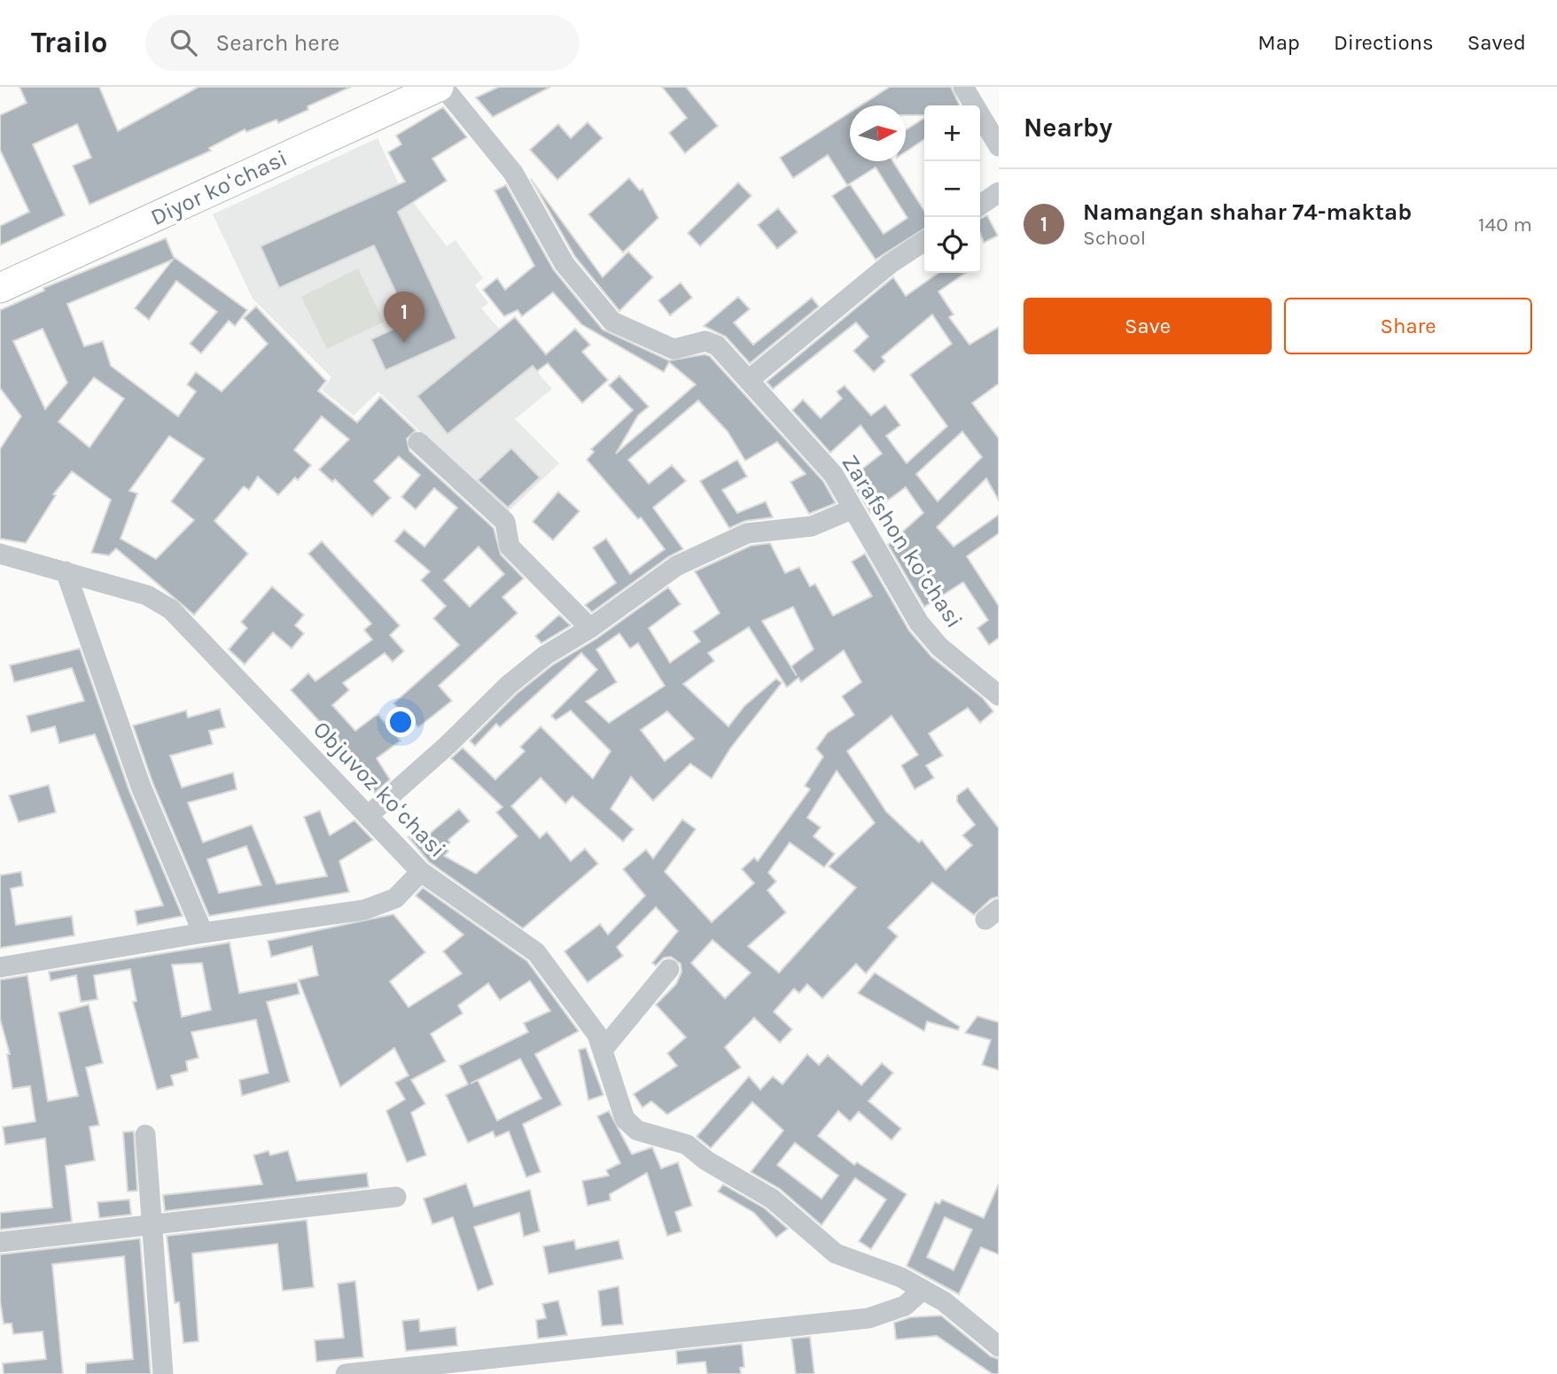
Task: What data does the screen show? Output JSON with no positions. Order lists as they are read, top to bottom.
{
  "streets": {
    "main road": ["Diyor koʻchasi"],
    "street": ["Zarafshon koʻchasi", "Objuvoz koʻchasi"]
  },
  "north": "right",
  "page": {
    "header": "Trailo",
    "search": "Search here",
    "nav": ["Map", "Directions", "Saved"],
    "heading": "Nearby",
    "map_buttons": ["+", "−"],
    "list": [
      {
        "mark": "1",
        "name": "Namangan shahar 74-maktab",
        "note": "School",
        "value": "140 m"
      }
    ],
    "buttons": ["Save", "Share"],
    "pins": "1"
  }
}
